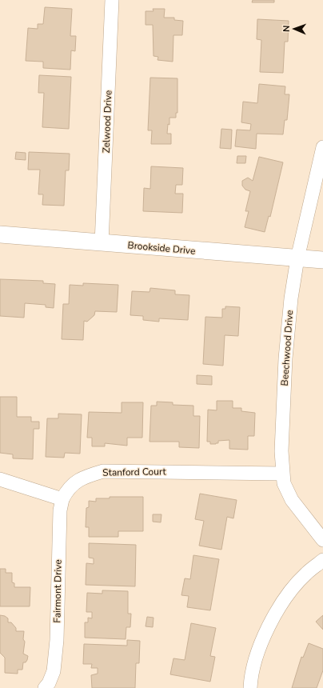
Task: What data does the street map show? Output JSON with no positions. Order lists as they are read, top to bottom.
{
  "streets": {
    "street": [
      "Zelwood Drive",
      "Brookside Drive",
      "Beechwood Drive",
      "Stanford Court",
      "Fairmont Drive"
    ]
  },
  "crossings": [
    ["Zelwood Drive", "Brookside Drive"],
    ["Brookside Drive", "Beechwood Drive"],
    ["Beechwood Drive", "Stanford Court"],
    ["Stanford Court", "Fairmont Drive"]
  ],
  "north": "left"
}
